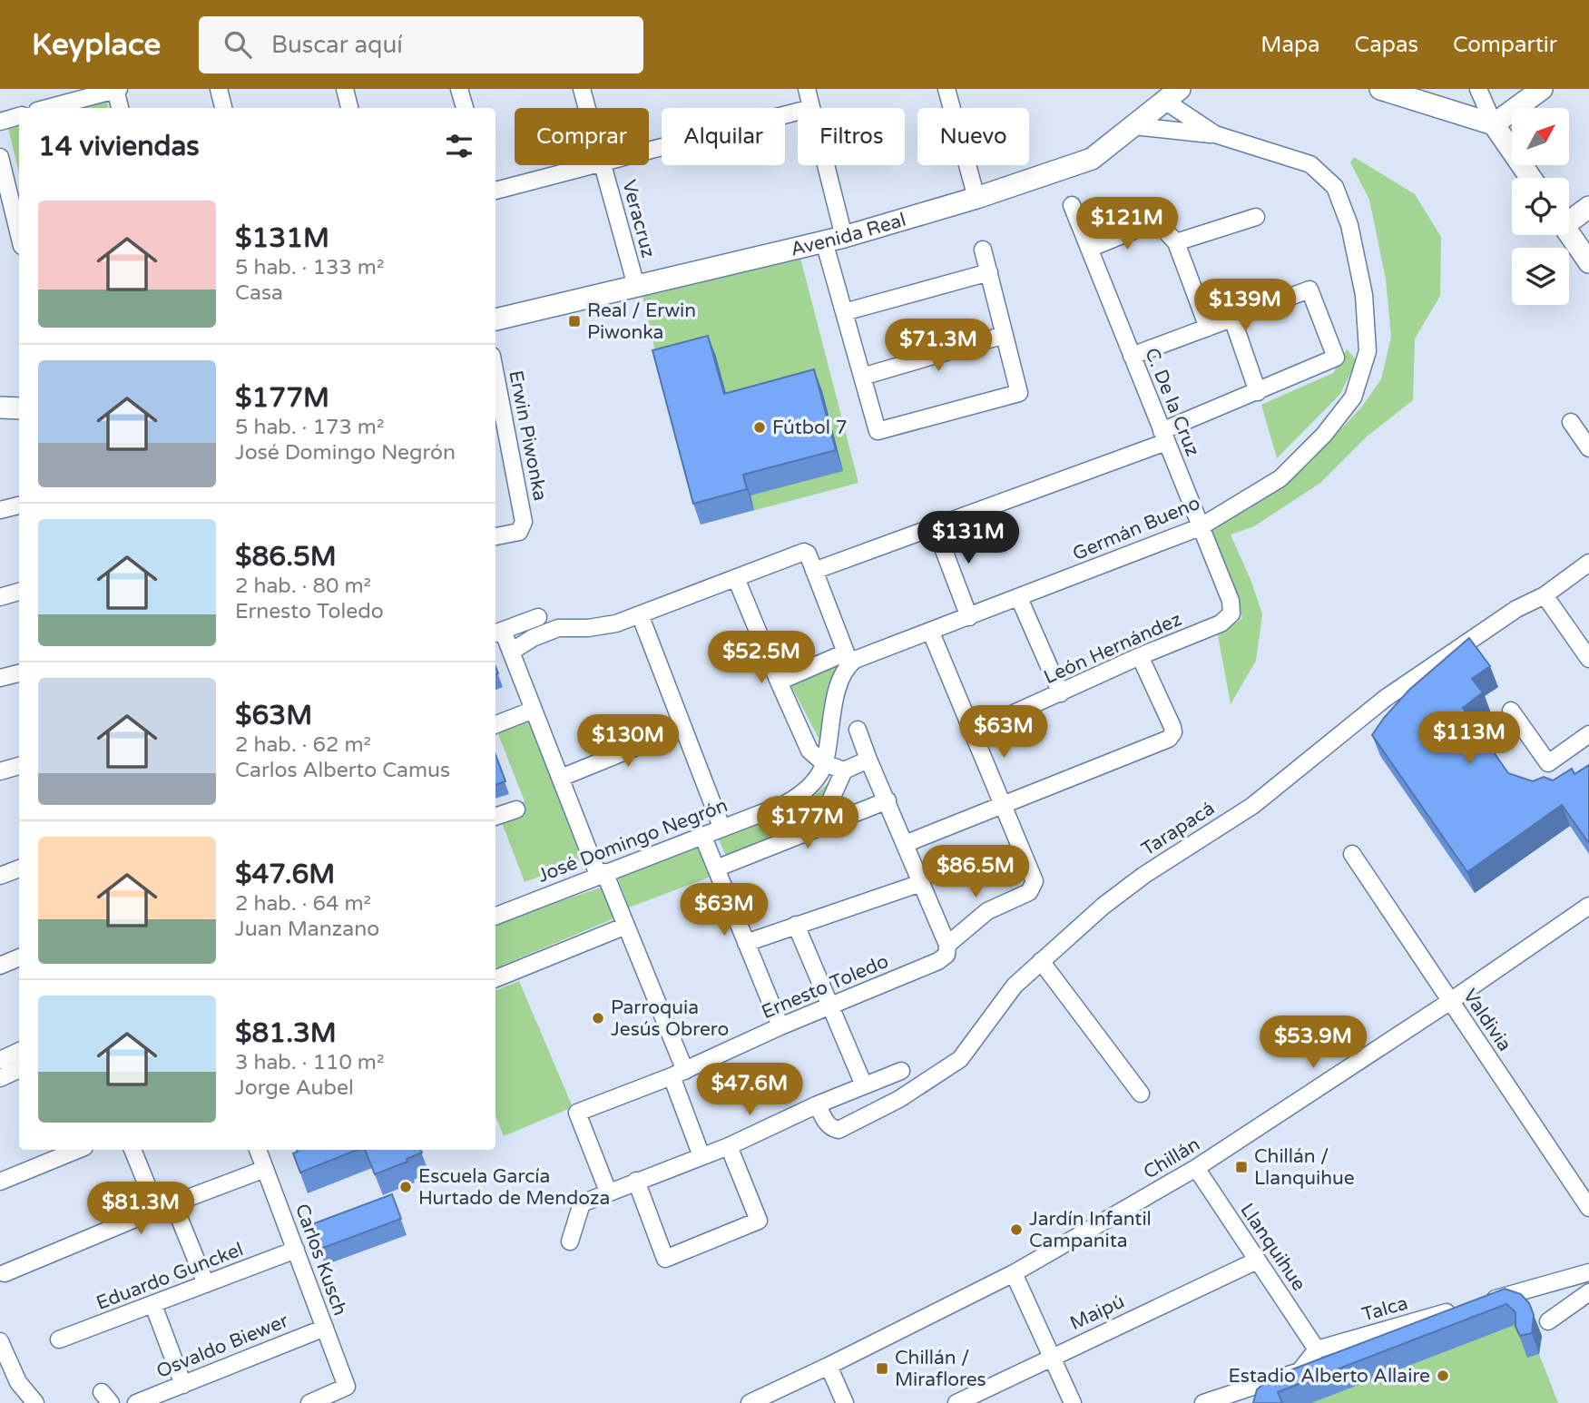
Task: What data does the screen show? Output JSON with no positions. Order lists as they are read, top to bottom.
{
  "streets": {
    "main road": ["Avenida Real"],
    "street": [
      "Veracruz",
      "C. De la Cruz",
      "Erwin Piwonka",
      "Germán Bueno",
      "León Hernández",
      "Tarapacá",
      "José Domingo Negrón",
      "Ernesto Toledo",
      "Valdivia",
      "Chillán",
      "Llanquihue",
      "Carlos Kusch",
      "Eduardo Gunckel",
      "Talca",
      "Maipú",
      "Osvaldo Biewer"
    ]
  },
  "crossings": [
    ["Veracruz", "Avenida Real"],
    ["Avenida Real", "Germán Bueno"],
    ["C. De la Cruz", "Germán Bueno"],
    ["C. De la Cruz", "León Hernández"],
    ["Valdivia", "Chillán"],
    ["Chillán", "Llanquihue"],
    ["Llanquihue", "Talca"],
    ["Llanquihue", "Maipú"],
    ["Carlos Kusch", "Eduardo Gunckel"],
    ["Carlos Kusch", "Osvaldo Biewer"]
  ],
  "places": {
    "transit": ["Real / Erwin Piwonka", "Chillán / Llanquihue", "Chillán / Miraflores"],
    "other": [
      "Fútbol 7",
      "Parroquia Jesús Obrero",
      "Escuela García Hurtado de Mendoza",
      "Jardín Infantil Campanita",
      "Estadio Alberto Allaire"
    ]
  },
  "north": "top right",
  "page": {
    "header": "Keyplace",
    "search": "Buscar aquí",
    "nav": ["Mapa", "Capas", "Compartir"],
    "chip": [
      "Comprar",
      "Alquilar",
      "Filtros",
      "Nuevo"
    ],
    "heading": "14 viviendas",
    "list": [
      {
        "name": "$131M",
        "note": "5 hab. · 133 m² · Casa"
      },
      {
        "name": "$177M",
        "note": "5 hab. · 173 m² · José Domingo Negrón"
      },
      {
        "name": "$86.5M",
        "note": "2 hab. · 80 m² · Ernesto Toledo"
      },
      {
        "name": "$63M",
        "note": "2 hab. · 62 m² · Carlos Alberto Camus"
      },
      {
        "name": "$47.6M",
        "note": "2 hab. · 64 m² · Juan Manzano"
      },
      {
        "name": "$81.3M",
        "note": "3 hab. · 110 m² · Jorge Aubel"
      }
    ],
    "price": [
      "$121M",
      "$139M",
      "$71.3M",
      "$131M",
      "$52.5M",
      "$63M",
      "$113M",
      "$130M",
      "$177M",
      "$86.5M",
      "$63M",
      "$53.9M",
      "$47.6M",
      "$81.3M"
    ]
  }
}
